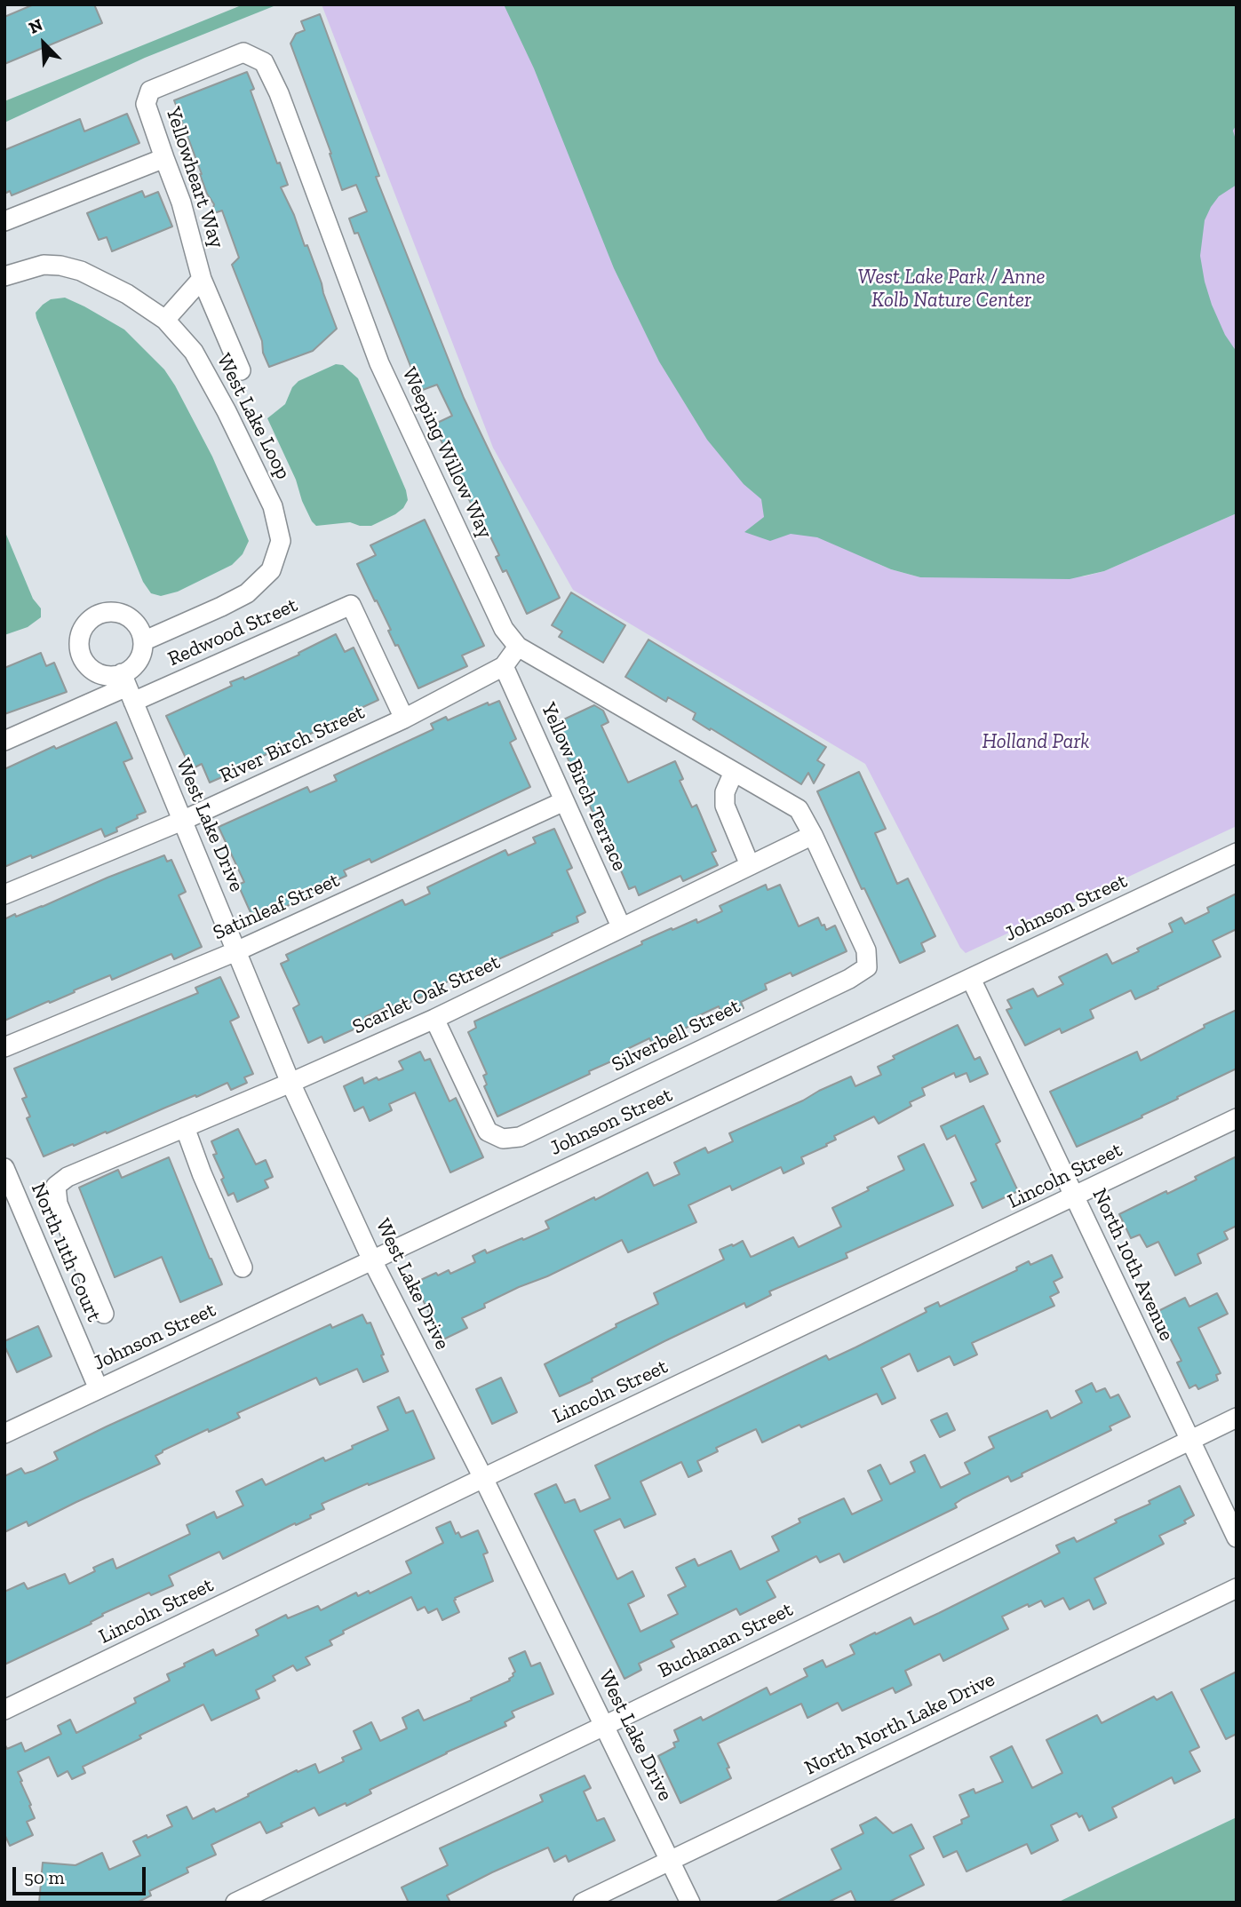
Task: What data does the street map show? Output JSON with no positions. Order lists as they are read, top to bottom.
{
  "streets": {
    "street": [
      "Yellowheart Way",
      "West Lake Loop",
      "Weeping Willow Way",
      "Redwood Street",
      "River Birch Street",
      "Yellow Birch Terrace",
      "West Lake Drive",
      "Satinleaf Street",
      "Johnson Street",
      "Scarlet Oak Street",
      "Silverbell Street",
      "Lincoln Street",
      "North 11th Court",
      "North 10th Avenue",
      "Buchanan Street",
      "North North Lake Drive"
    ]
  },
  "crossings": [
    ["Yellowheart Way", "West Lake Loop"],
    ["Yellowheart Way", "Weeping Willow Way"],
    ["West Lake Loop", "Redwood Street"],
    ["West Lake Loop", "West Lake Drive"],
    ["Weeping Willow Way", "River Birch Street"],
    ["Weeping Willow Way", "Scarlet Oak Street"],
    ["Weeping Willow Way", "Silverbell Street"],
    ["Redwood Street", "River Birch Street"],
    ["Redwood Street", "West Lake Drive"],
    ["River Birch Street", "Yellow Birch Terrace"],
    ["River Birch Street", "West Lake Drive"],
    ["Yellow Birch Terrace", "Satinleaf Street"],
    ["Yellow Birch Terrace", "Scarlet Oak Street"],
    ["West Lake Drive", "Satinleaf Street"],
    ["West Lake Drive", "Johnson Street"],
    ["West Lake Drive", "Scarlet Oak Street"],
    ["West Lake Drive", "Lincoln Street"],
    ["West Lake Drive", "Buchanan Street"],
    ["West Lake Drive", "North North Lake Drive"],
    ["Johnson Street", "North 11th Court"],
    ["Johnson Street", "North 10th Avenue"],
    ["Scarlet Oak Street", "Silverbell Street"],
    ["Lincoln Street", "North 10th Avenue"],
    ["North 10th Avenue", "Buchanan Street"]
  ],
  "parks": ["West Lake Park / Anne Kolb Nature Center", "Holland Park"],
  "scale_bar": "50 m",
  "north": "top left"
}
